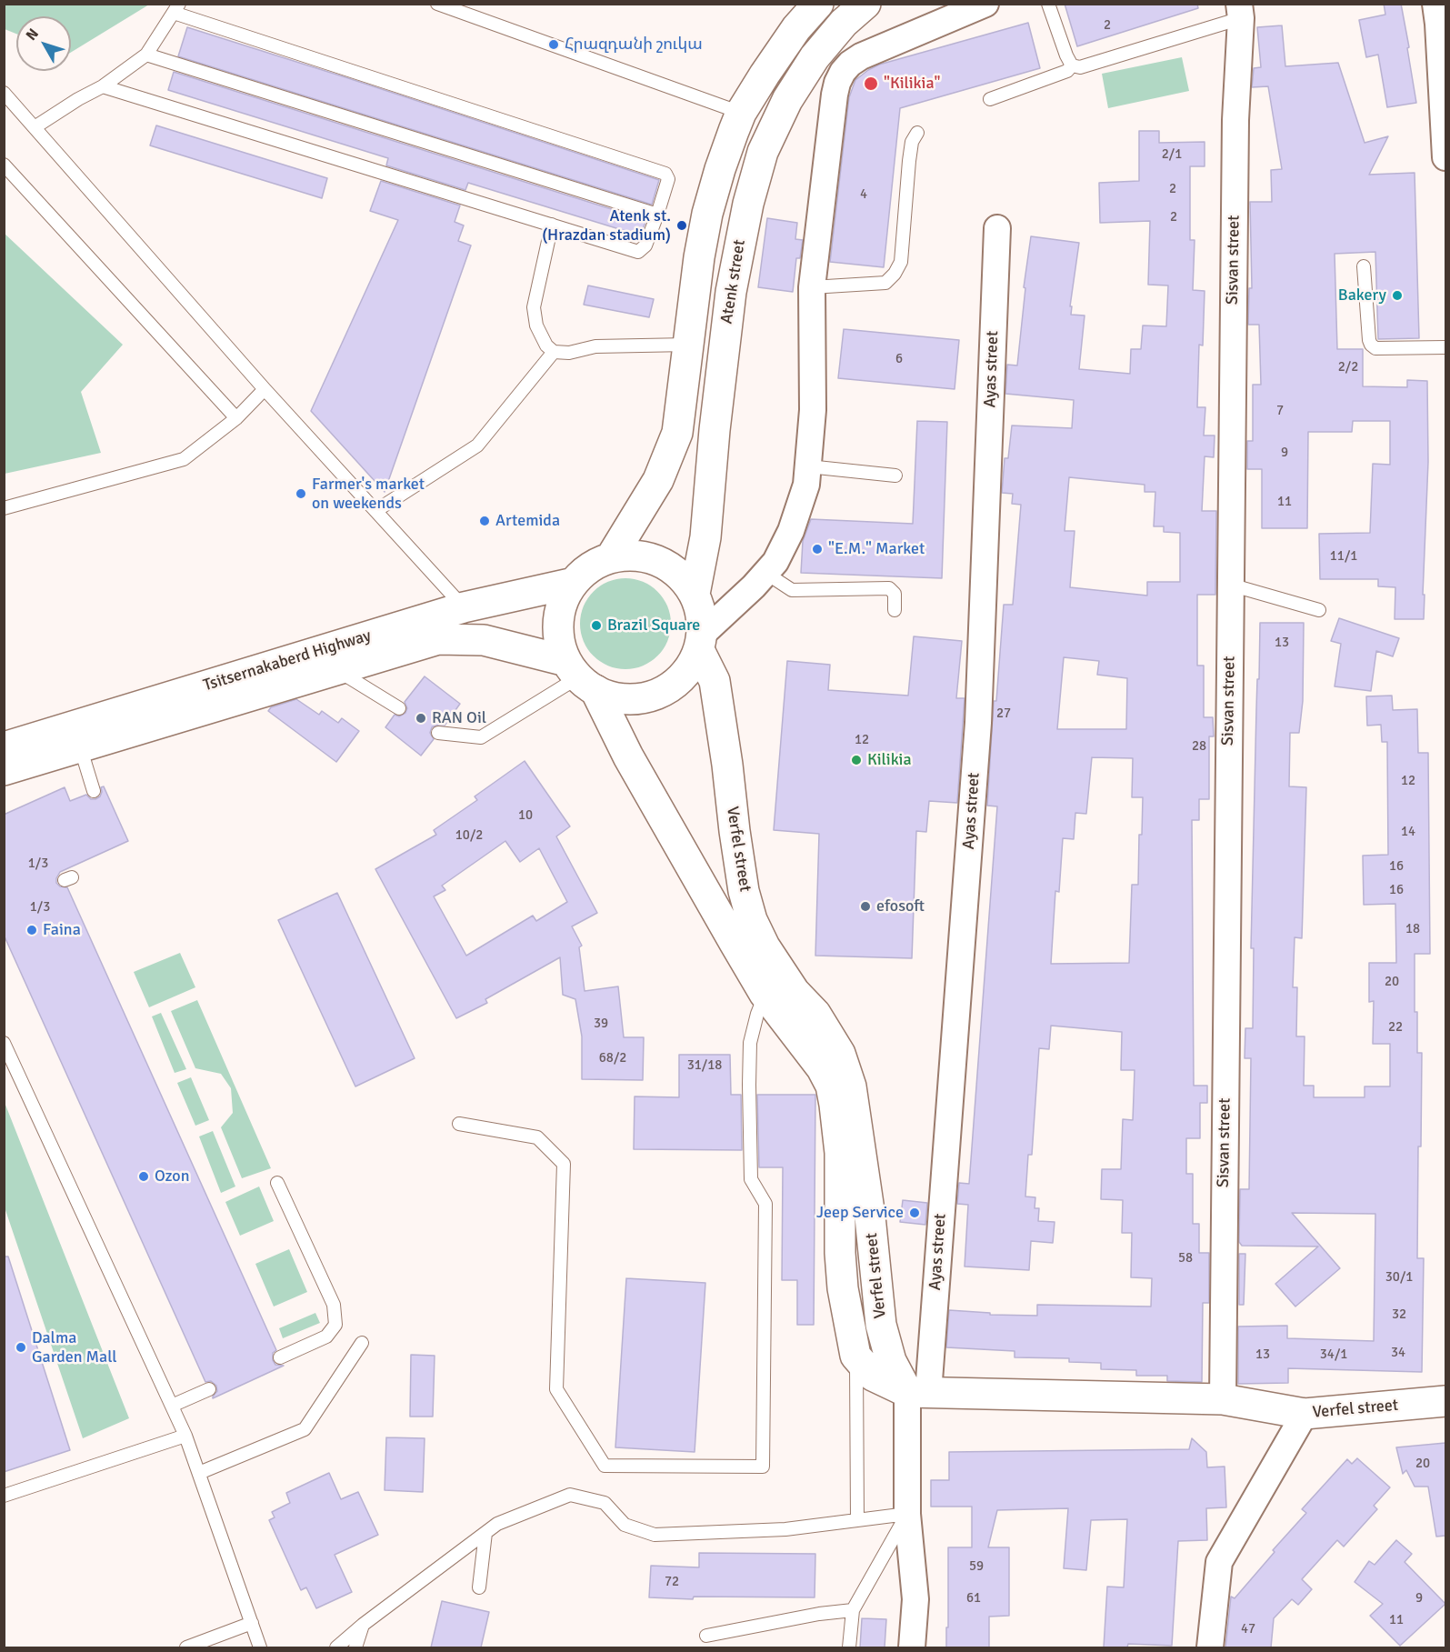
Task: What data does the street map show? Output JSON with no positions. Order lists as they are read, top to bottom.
{
  "streets": {
    "main road": ["Atenk street", "Tsitsernakaberd Highway", "Verfel street"],
    "street": ["Sisvan street", "Ayas street"]
  },
  "crossings": [
    ["Sisvan street", "Verfel street"],
    ["Atenk street", "Tsitsernakaberd Highway"],
    ["Atenk street", "Verfel street"],
    ["Ayas street", "Verfel street"],
    ["Tsitsernakaberd Highway", "Verfel street"]
  ],
  "places": [
    "Հրազդանի շուկա",
    "\"Kilikia\"",
    "Atenk st. (Hrazdan stadium)",
    "Bakery",
    "Farmer's market on weekends",
    "Artemida",
    "\"E.M.\" Market",
    "Brazil Square",
    "RAN Oil",
    "Kilikia",
    "efosoft",
    "Faina",
    "Ozon",
    "Jeep Service",
    "Dalma Garden Mall"
  ],
  "house_numbers": [
    "2",
    "2/1",
    "2",
    "4",
    "2",
    "6",
    "2/2",
    "7",
    "9",
    "11",
    "11/1",
    "13",
    "27",
    "12",
    "28",
    "12",
    "10",
    "14",
    "10/2",
    "1/3",
    "16",
    "16",
    "1/3",
    "18",
    "20",
    "39",
    "22",
    "68/2",
    "31/18",
    "58",
    "30/1",
    "32",
    "34",
    "13",
    "34/1",
    "20",
    "59",
    "72",
    "61",
    "9",
    "11",
    "47"
  ],
  "north": "top left"
}
